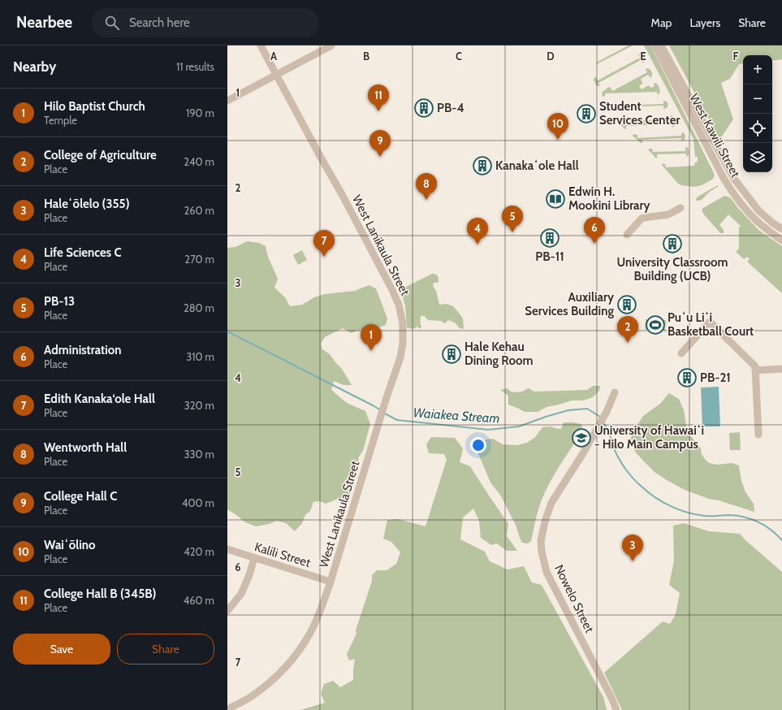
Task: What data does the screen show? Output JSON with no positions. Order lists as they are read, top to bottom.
{
  "streets": {
    "street": [
      "West Kawili Street",
      "West Lanikaula Street",
      "Kalili Street",
      "Nowelo Street"
    ]
  },
  "crossings": [
    ["West Lanikaula Street", "Kalili Street"]
  ],
  "water": ["Waiakea Stream"],
  "places": {
    "building": [
      "PB-4",
      "Student Services Center",
      "Kanakaʻole Hall",
      "PB-11",
      "University Classroom Building (UCB)",
      "Auxiliary Services Building",
      "Hale Kehau Dining Room",
      "PB-21"
    ],
    "library": ["Edwin H. Mookini Library"],
    "sports": ["Puʻu Liʻi Basketball Court"],
    "school or university": ["University of Hawaiʻi - Hilo Main Campus"]
  },
  "page": {
    "header": "Nearbee",
    "search": "Search here",
    "nav": ["Map", "Layers", "Share"],
    "heading": ["Nearby", "11 results"],
    "map_buttons": ["+", "−"],
    "pins": [
      "11",
      "10",
      "9",
      "8",
      "5",
      "6",
      "4",
      "7",
      "2",
      "1",
      "3"
    ],
    "list": [
      {
        "mark": "1",
        "name": "Hilo Baptist Church",
        "note": "Temple",
        "value": "190 m"
      },
      {
        "mark": "2",
        "name": "College of Agriculture",
        "note": "Place",
        "value": "240 m"
      },
      {
        "mark": "3",
        "name": "Haleʻōlelo (355)",
        "note": "Place",
        "value": "260 m"
      },
      {
        "mark": "4",
        "name": "Life Sciences C",
        "note": "Place",
        "value": "270 m"
      },
      {
        "mark": "5",
        "name": "PB-13",
        "note": "Place",
        "value": "280 m"
      },
      {
        "mark": "6",
        "name": "Administration",
        "note": "Place",
        "value": "310 m"
      },
      {
        "mark": "7",
        "name": "Edith Kanaka‘ole Hall",
        "note": "Place",
        "value": "320 m"
      },
      {
        "mark": "8",
        "name": "Wentworth Hall",
        "note": "Place",
        "value": "330 m"
      },
      {
        "mark": "9",
        "name": "College Hall C",
        "note": "Place",
        "value": "400 m"
      },
      {
        "mark": "10",
        "name": "Waiʻōlino",
        "note": "Place",
        "value": "420 m"
      },
      {
        "mark": "11",
        "name": "College Hall B (345B)",
        "note": "Place",
        "value": "460 m"
      }
    ],
    "buttons": ["Save", "Share"]
  },
  "grid": {
    "columns": [
      "A",
      "B",
      "C",
      "D",
      "E",
      "F"
    ],
    "rows": [
      "1",
      "2",
      "3",
      "4",
      "5",
      "6",
      "7"
    ]
  }
}
